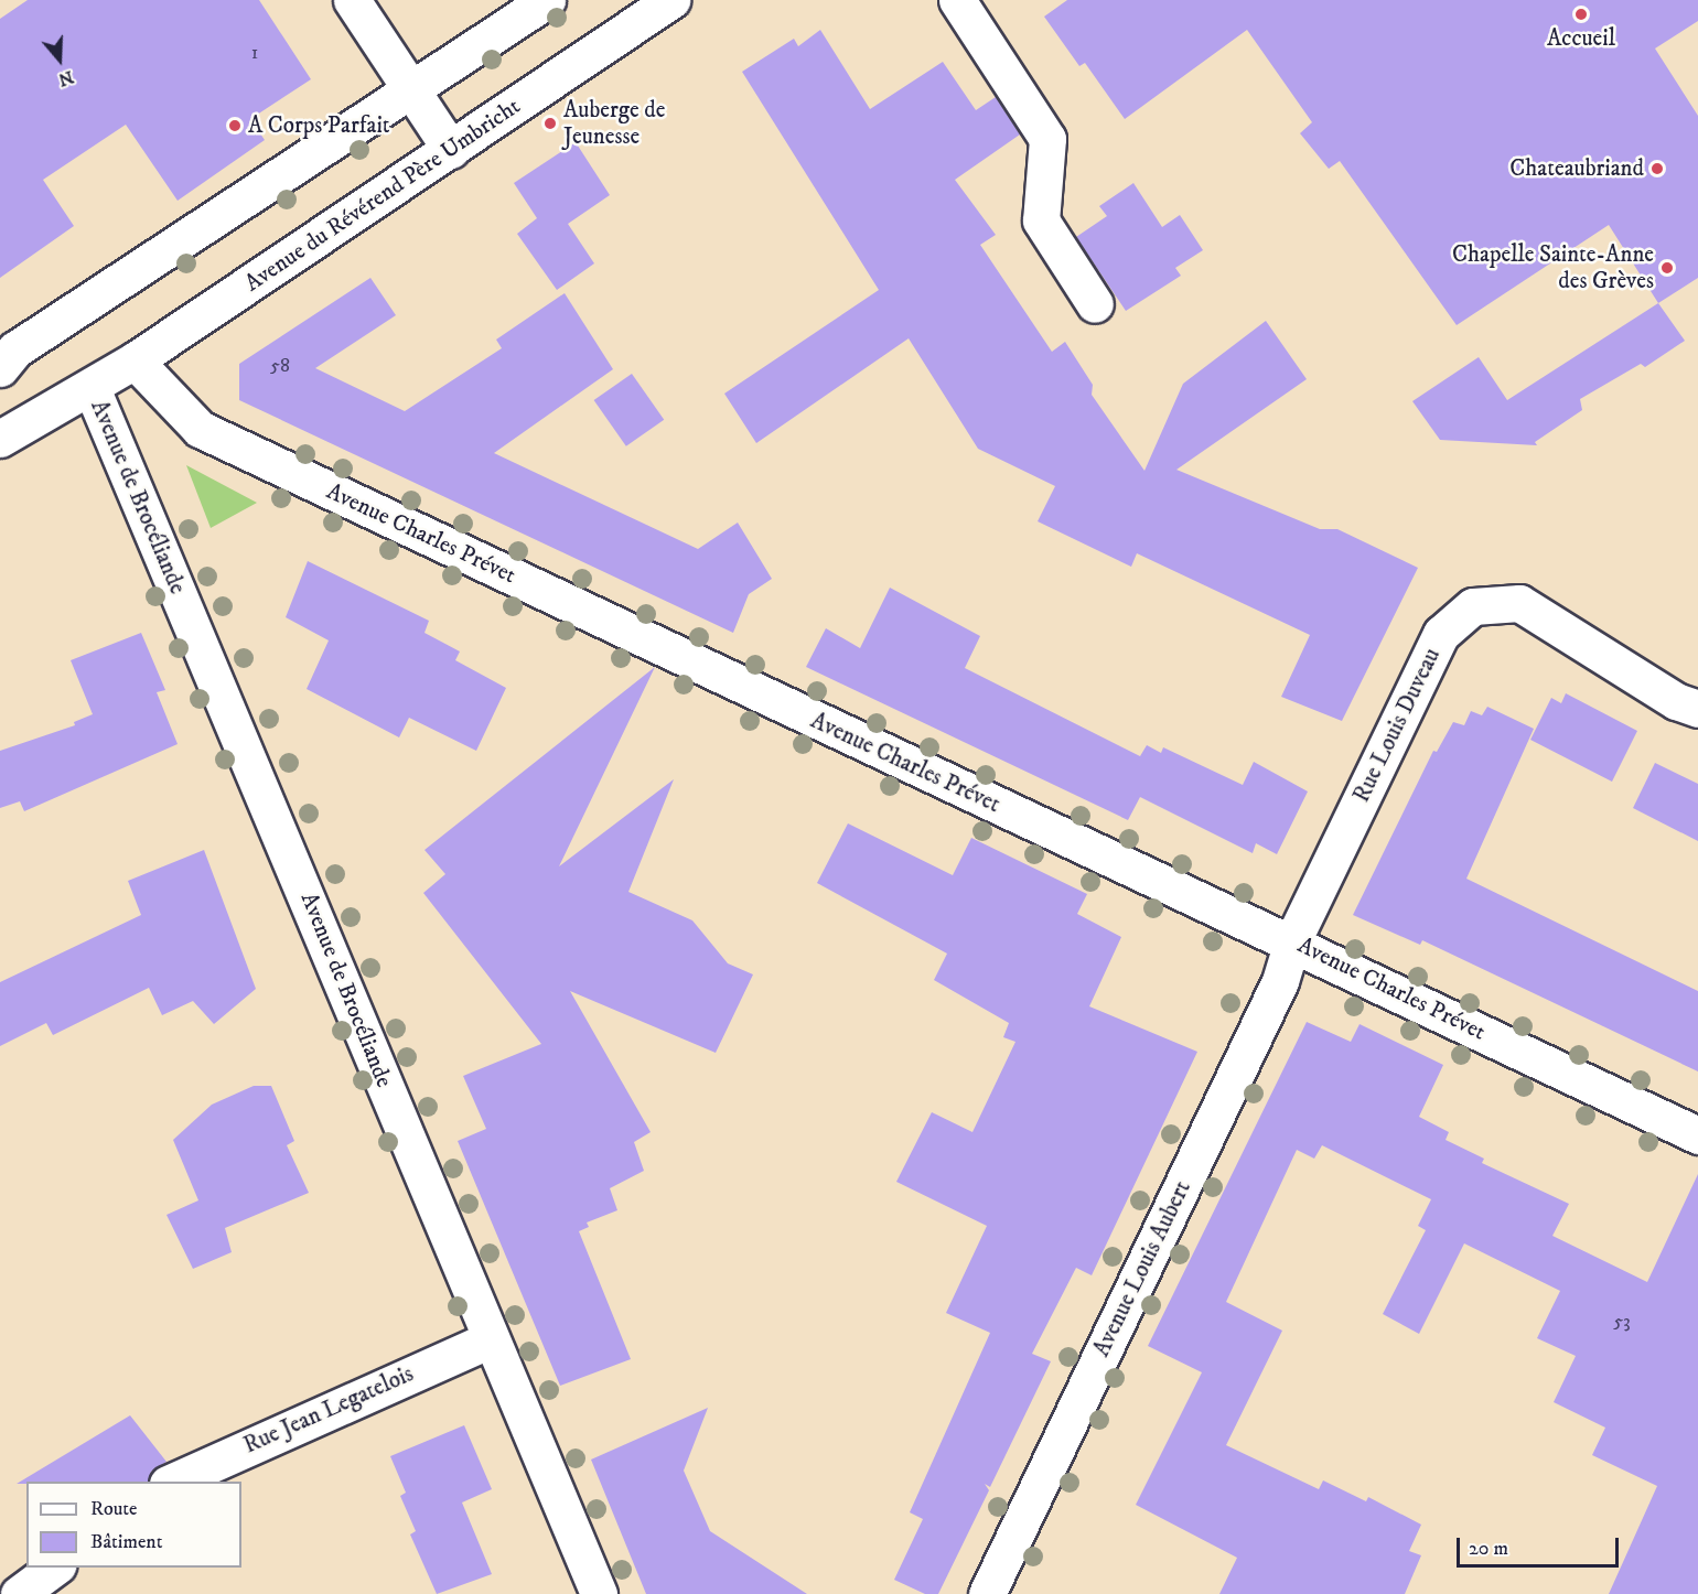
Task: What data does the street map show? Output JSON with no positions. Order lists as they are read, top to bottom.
{
  "streets": {
    "street": [
      "Avenue du Révérend Père Umbricht",
      "Avenue de Brocéliande",
      "Avenue Charles Prévet",
      "Rue Louis Duveau",
      "Avenue Louis Aubert",
      "Rue Jean Legatelois"
    ]
  },
  "crossings": [
    ["Avenue du Révérend Père Umbricht", "Avenue de Brocéliande"],
    ["Avenue du Révérend Père Umbricht", "Avenue Charles Prévet"],
    ["Avenue de Brocéliande", "Rue Jean Legatelois"],
    ["Avenue Charles Prévet", "Rue Louis Duveau"],
    ["Avenue Charles Prévet", "Avenue Louis Aubert"],
    ["Rue Louis Duveau", "Avenue Louis Aubert"]
  ],
  "places": [
    "Accueil",
    "Auberge de Jeunesse",
    "A Corps Parfait",
    "Chateaubriand",
    "Chapelle Sainte-Anne des Grèves"
  ],
  "house_numbers": ["1", "58", "53"],
  "legend": ["Route", "Bâtiment"],
  "scale_bar": "20 m",
  "north": "bottom"
}
